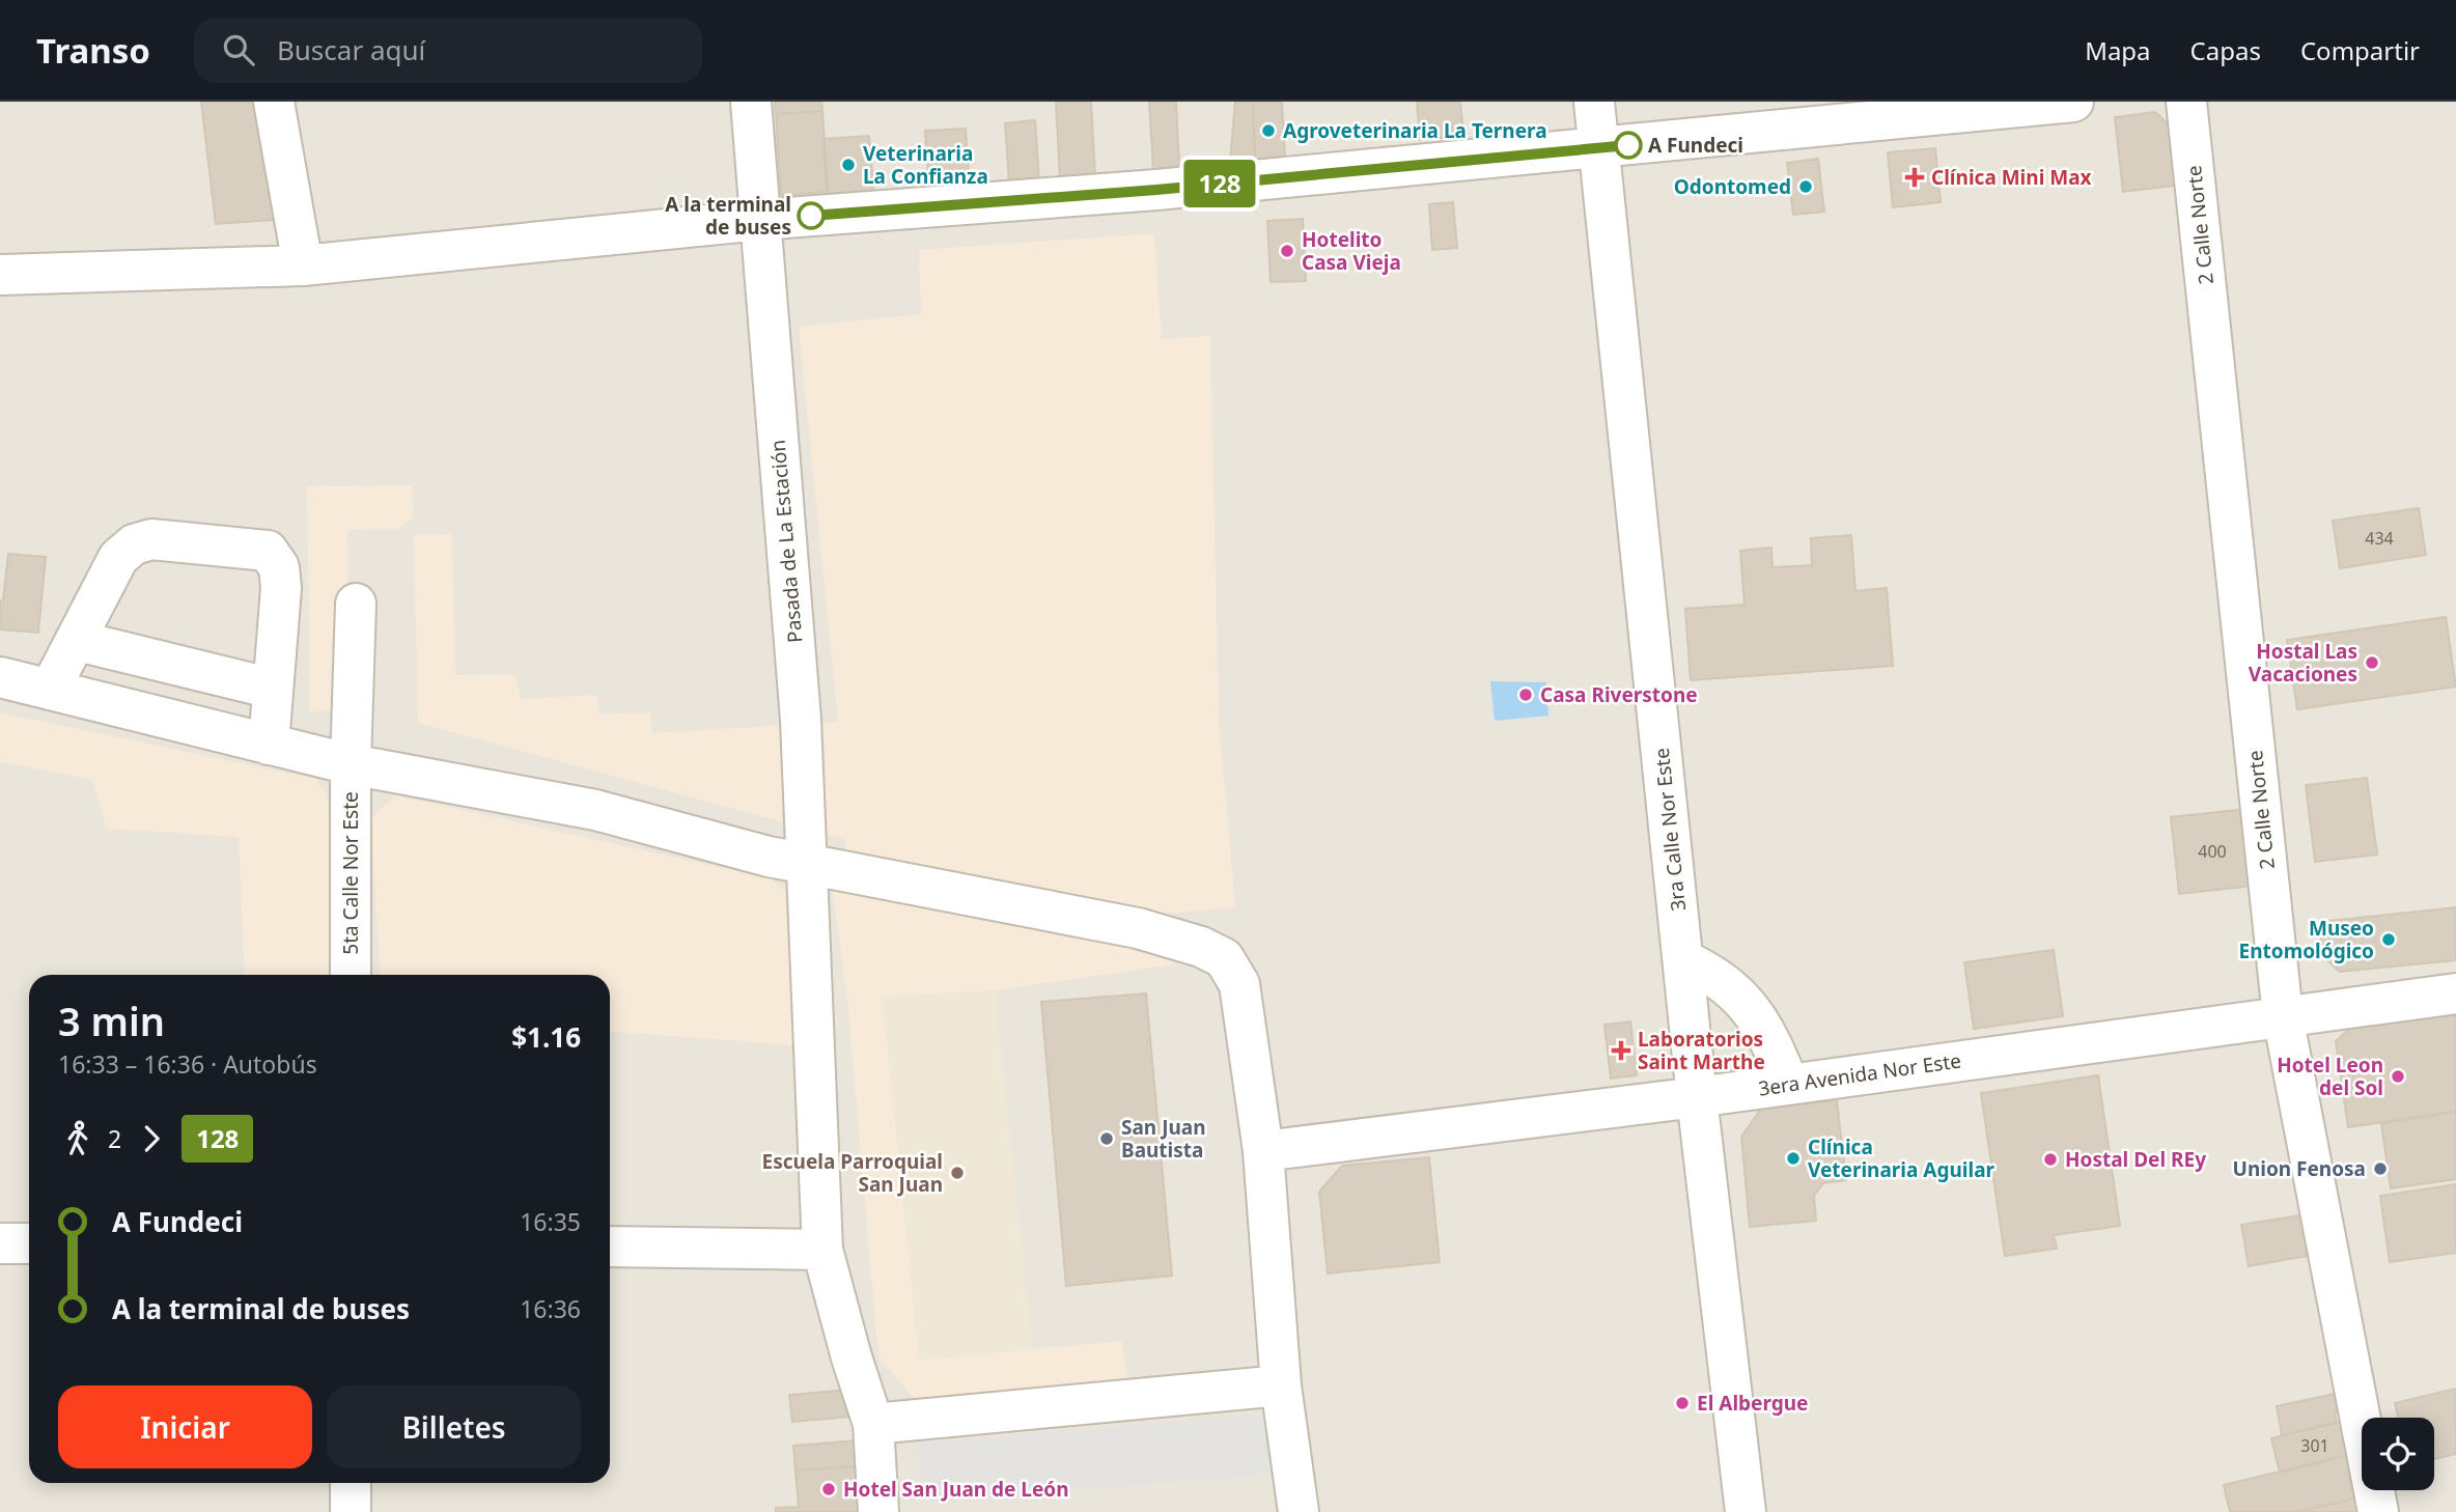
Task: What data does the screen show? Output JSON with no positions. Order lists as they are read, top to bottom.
{
  "streets": {
    "street": [
      "2 Calle Norte",
      "Pasada de La Estación",
      "3ra Calle Nor Este",
      "5ta Calle Nor Este",
      "3era Avenida Nor Este"
    ]
  },
  "crossings": [
    ["2 Calle Norte", "3era Avenida Nor Este"],
    ["3ra Calle Nor Este", "3era Avenida Nor Este"]
  ],
  "places": {
    "other": [
      "Agroveterinaria La Ternera",
      "A Fundeci",
      "Veterinaria La Confianza",
      "Odontomed",
      "A la terminal de buses",
      "Hotelito Casa Vieja",
      "Hostal Las Vacaciones",
      "Casa Riverstone",
      "Museo Entomológico",
      "Hotel Leon del Sol",
      "San Juan Bautista",
      "Clínica Veterinaria Aguilar",
      "Hostal Del REy",
      "Union Fenosa",
      "Escuela Parroquial San Juan",
      "El Albergue",
      "Hotel San Juan de León"
    ],
    "health": ["Clínica Mini Max", "Laboratorios Saint Marthe"]
  },
  "lines": ["bus line 128"],
  "house_numbers": ["434", "400", "301"],
  "page": {
    "header": "Transo",
    "search": "Buscar aquí",
    "nav": ["Mapa", "Capas", "Compartir"],
    "on_map": "128",
    "heading": ["3 min", "16:33 – 16:36 · Autobús", "$1.16"],
    "legs": ["2", "128"],
    "list": [
      {
        "name": "A Fundeci",
        "value": "16:35"
      },
      {
        "name": "A la terminal de buses",
        "value": "16:36"
      }
    ],
    "buttons": ["Iniciar", "Billetes"]
  }
}
